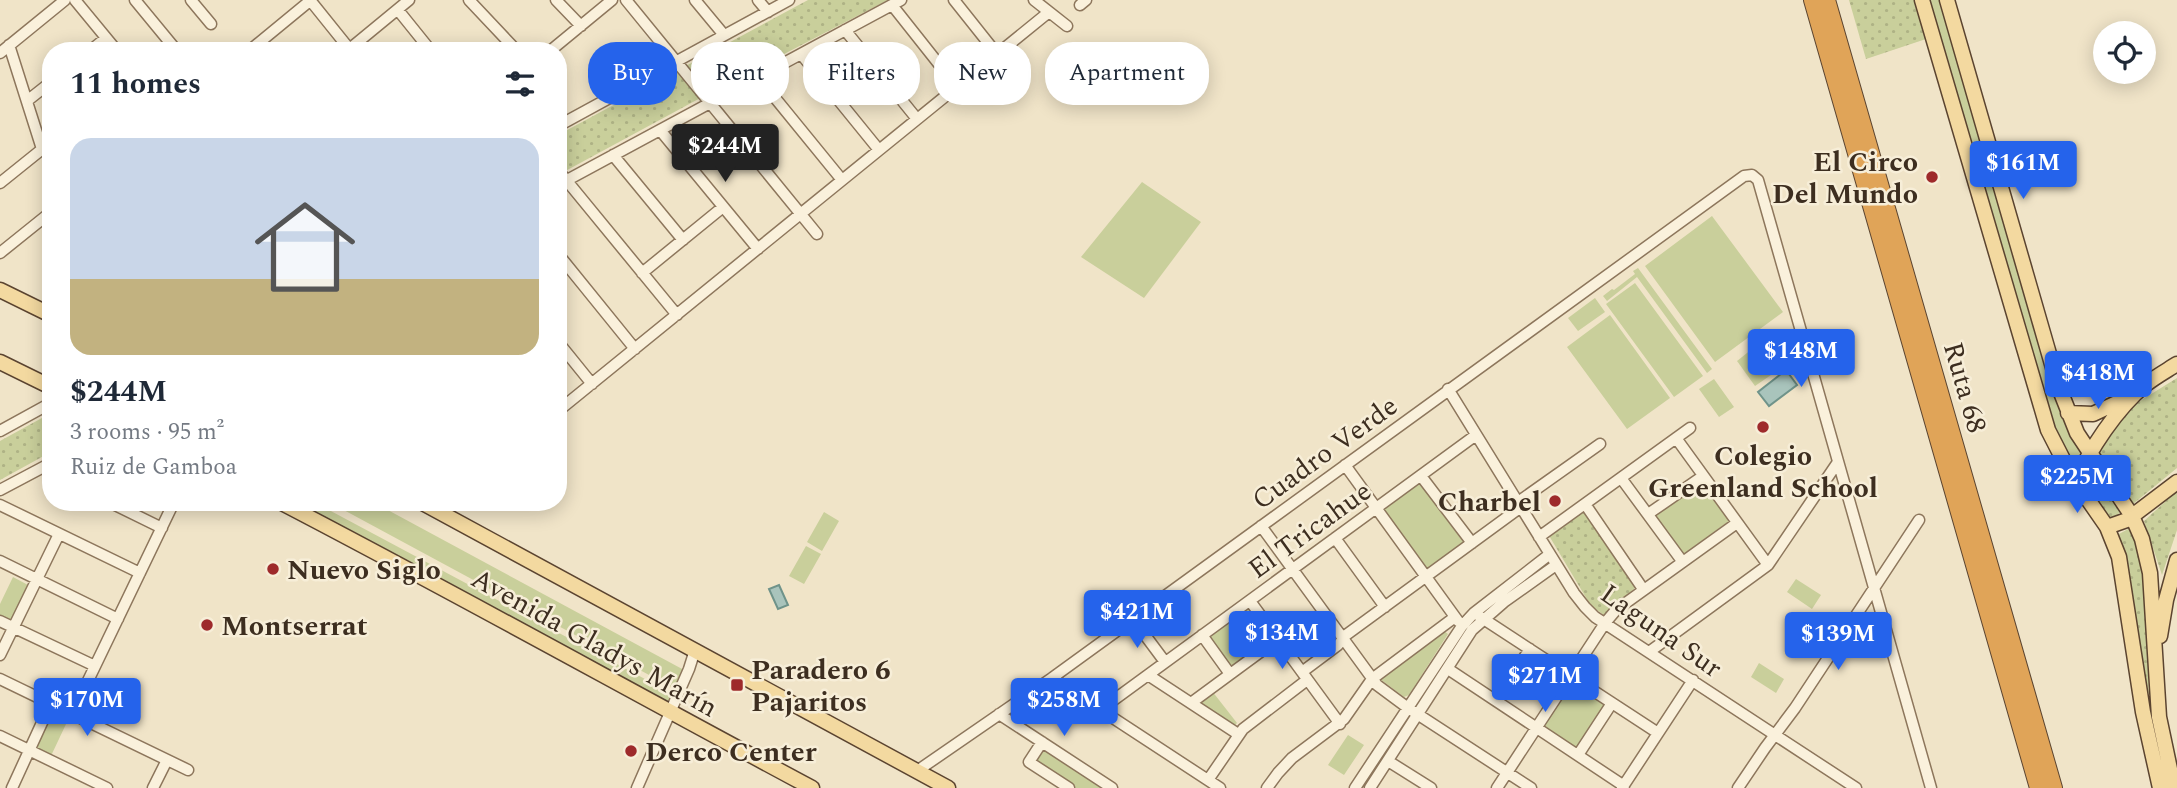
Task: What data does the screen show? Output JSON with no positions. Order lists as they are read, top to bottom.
{
  "streets": {
    "highway": ["Ruta 68"],
    "main road": ["Avenida Gladys Marín"],
    "street": ["Cuadro Verde", "El Tricahue", "Laguna Sur"]
  },
  "crossings": [
    ["Cuadro Verde", "Laguna Sur"],
    ["Cuadro Verde", "Avenida Gladys Marín"],
    ["El Tricahue", "Laguna Sur"]
  ],
  "places": {
    "other": [
      "El Circo Del Mundo",
      "Colegio Greenland School",
      "Charbel",
      "Nuevo Siglo",
      "Montserrat",
      "Derco Center"
    ],
    "transit": ["Paradero 6 Pajaritos"]
  },
  "page": {
    "chip": [
      "Buy",
      "Rent",
      "Filters",
      "New",
      "Apartment"
    ],
    "heading": "11 homes",
    "price": [
      "$244M",
      "$161M",
      "$148M",
      "$418M",
      "$225M",
      "$421M",
      "$134M",
      "$139M",
      "$271M",
      "$170M",
      "$258M"
    ],
    "list": [
      {
        "name": "$244M",
        "note": "3 rooms · 95 m² · Ruiz de Gamboa"
      }
    ]
  }
}
